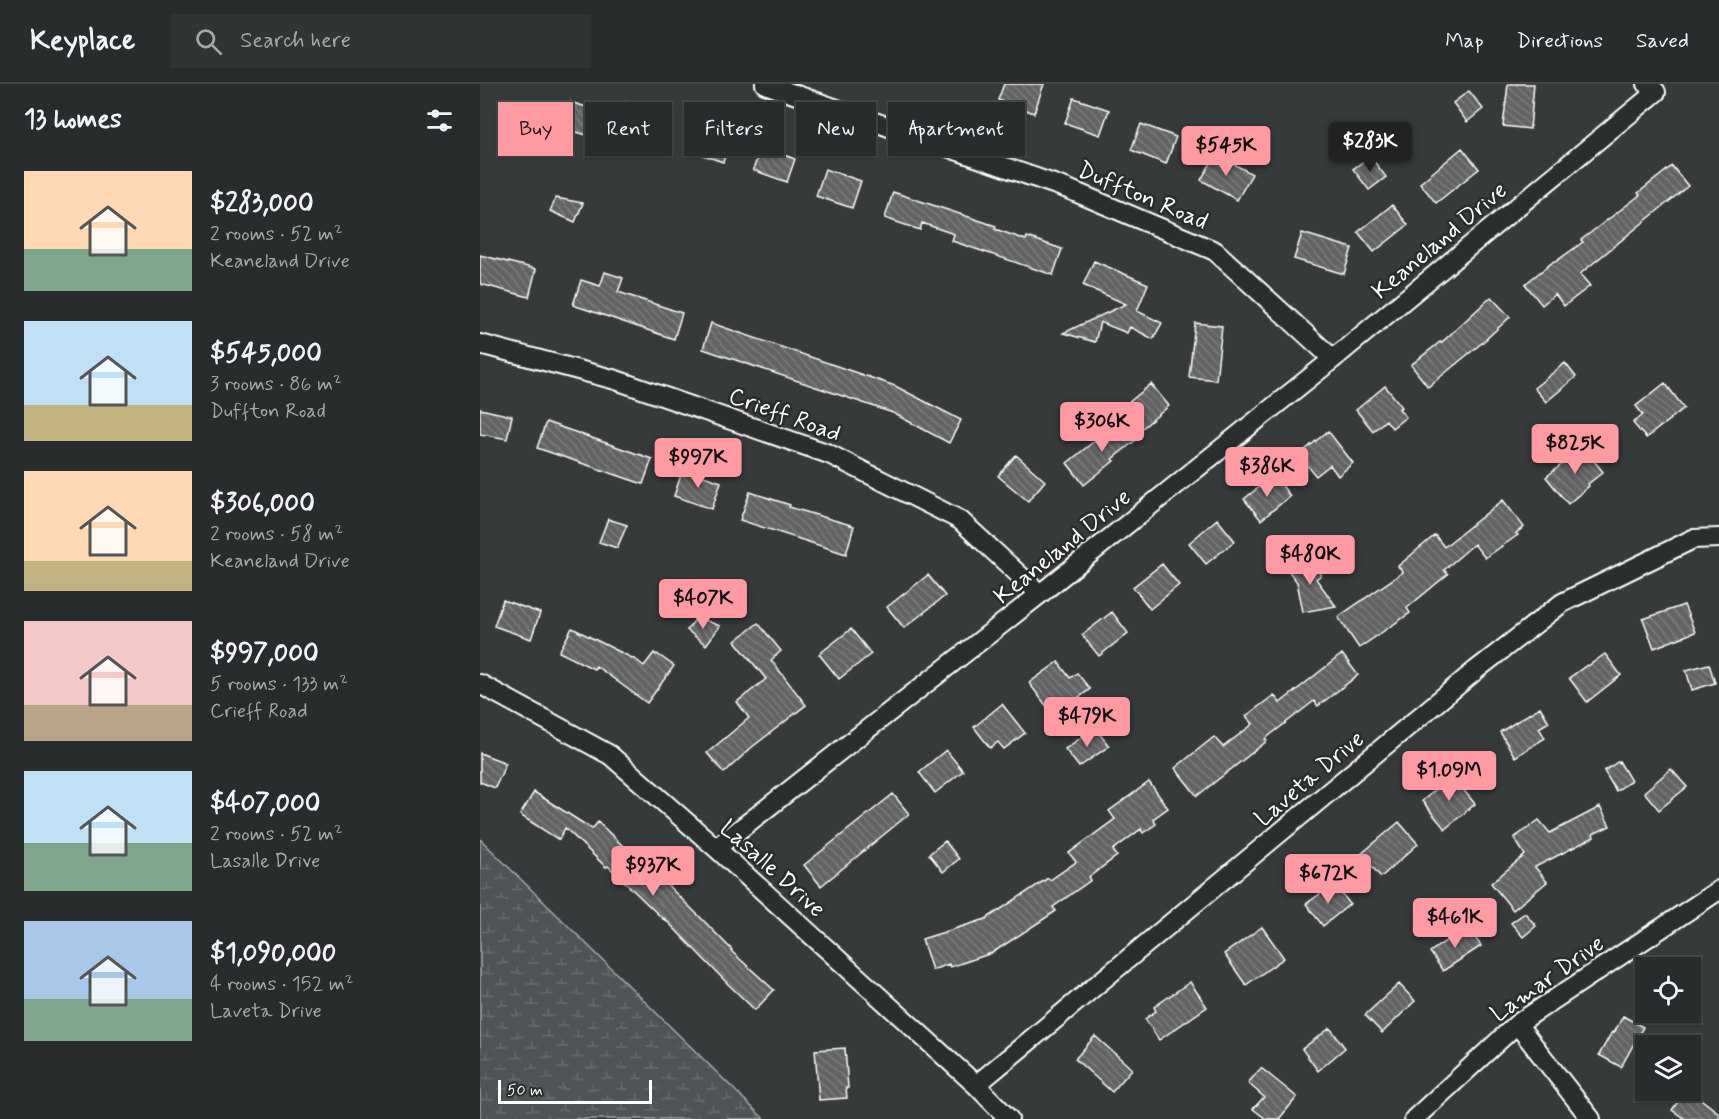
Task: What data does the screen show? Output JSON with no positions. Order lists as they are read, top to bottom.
{
  "streets": {
    "street": [
      "Duffton Road",
      "Keaneland Drive",
      "Crieff Road",
      "Laveta Drive",
      "Lasalle Drive",
      "Lamar Drive"
    ]
  },
  "crossings": [
    ["Duffton Road", "Keaneland Drive"],
    ["Keaneland Drive", "Crieff Road"],
    ["Keaneland Drive", "Lasalle Drive"],
    ["Laveta Drive", "Lasalle Drive"]
  ],
  "scale_bar": "50 m",
  "page": {
    "header": "Keyplace",
    "search": "Search here",
    "nav": ["Map", "Directions", "Saved"],
    "heading": "13 homes",
    "chip": [
      "Buy",
      "Rent",
      "Filters",
      "New",
      "Apartment"
    ],
    "price": [
      "$283K",
      "$545K",
      "$306K",
      "$825K",
      "$997K",
      "$386K",
      "$480K",
      "$407K",
      "$479K",
      "$1.09M",
      "$937K",
      "$672K",
      "$461K"
    ],
    "list": [
      {
        "name": "$283,000",
        "note": "2 rooms · 52 m² · Keaneland Drive"
      },
      {
        "name": "$545,000",
        "note": "3 rooms · 86 m² · Duffton Road"
      },
      {
        "name": "$306,000",
        "note": "2 rooms · 58 m² · Keaneland Drive"
      },
      {
        "name": "$997,000",
        "note": "5 rooms · 133 m² · Crieff Road"
      },
      {
        "name": "$407,000",
        "note": "2 rooms · 52 m² · Lasalle Drive"
      },
      {
        "name": "$1,090,000",
        "note": "4 rooms · 152 m² · Laveta Drive"
      }
    ],
    "scale": "50 m"
  }
}
